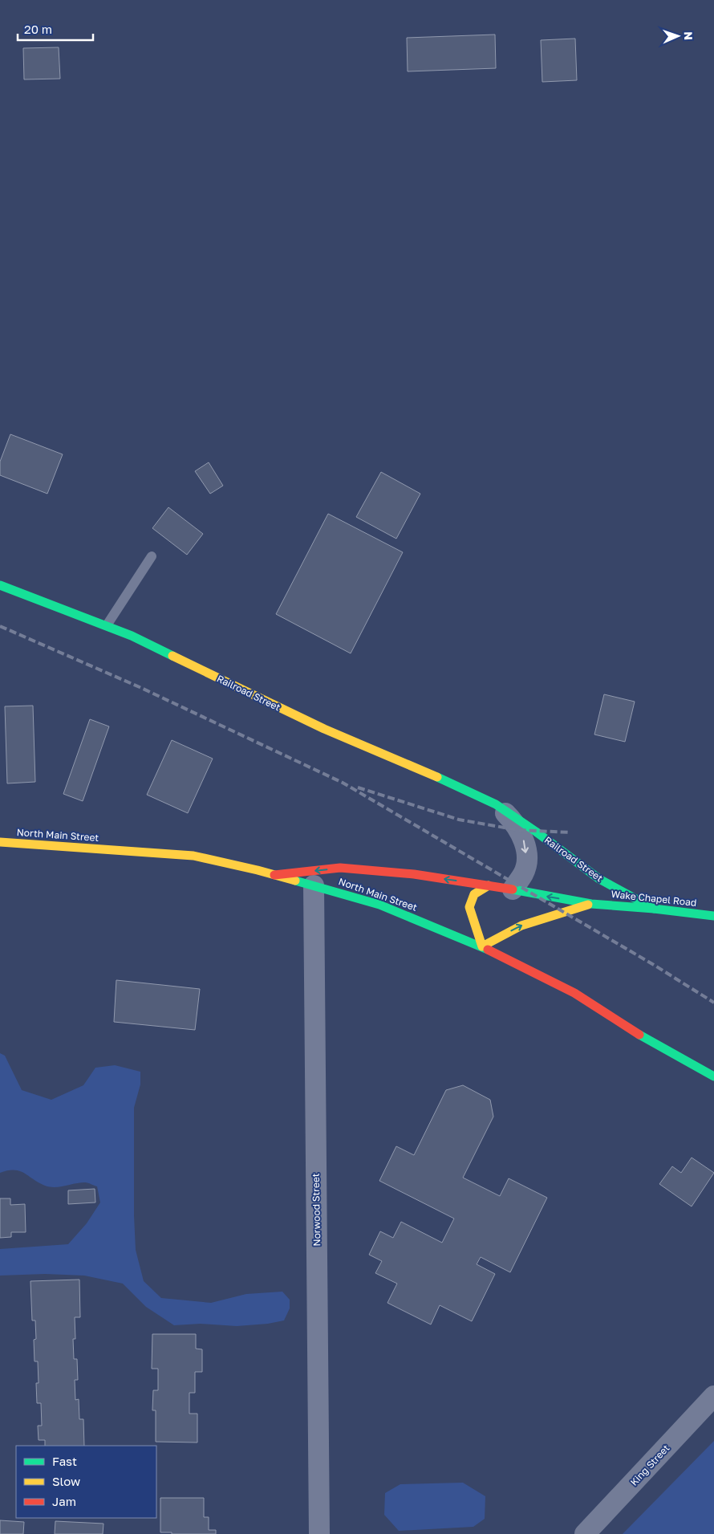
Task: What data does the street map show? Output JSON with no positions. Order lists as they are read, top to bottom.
{
  "streets": {
    "main road": ["Railroad Street", "North Main Street", "Wake Chapel Road"],
    "street": ["Norwood Street", "King Street"]
  },
  "crossings": [
    ["Railroad Street", "Wake Chapel Road"],
    ["North Main Street", "Wake Chapel Road"],
    ["North Main Street", "Norwood Street"]
  ],
  "legend": ["Fast", "Slow", "Jam"],
  "scale_bar": "20 m",
  "north": "right"
}
